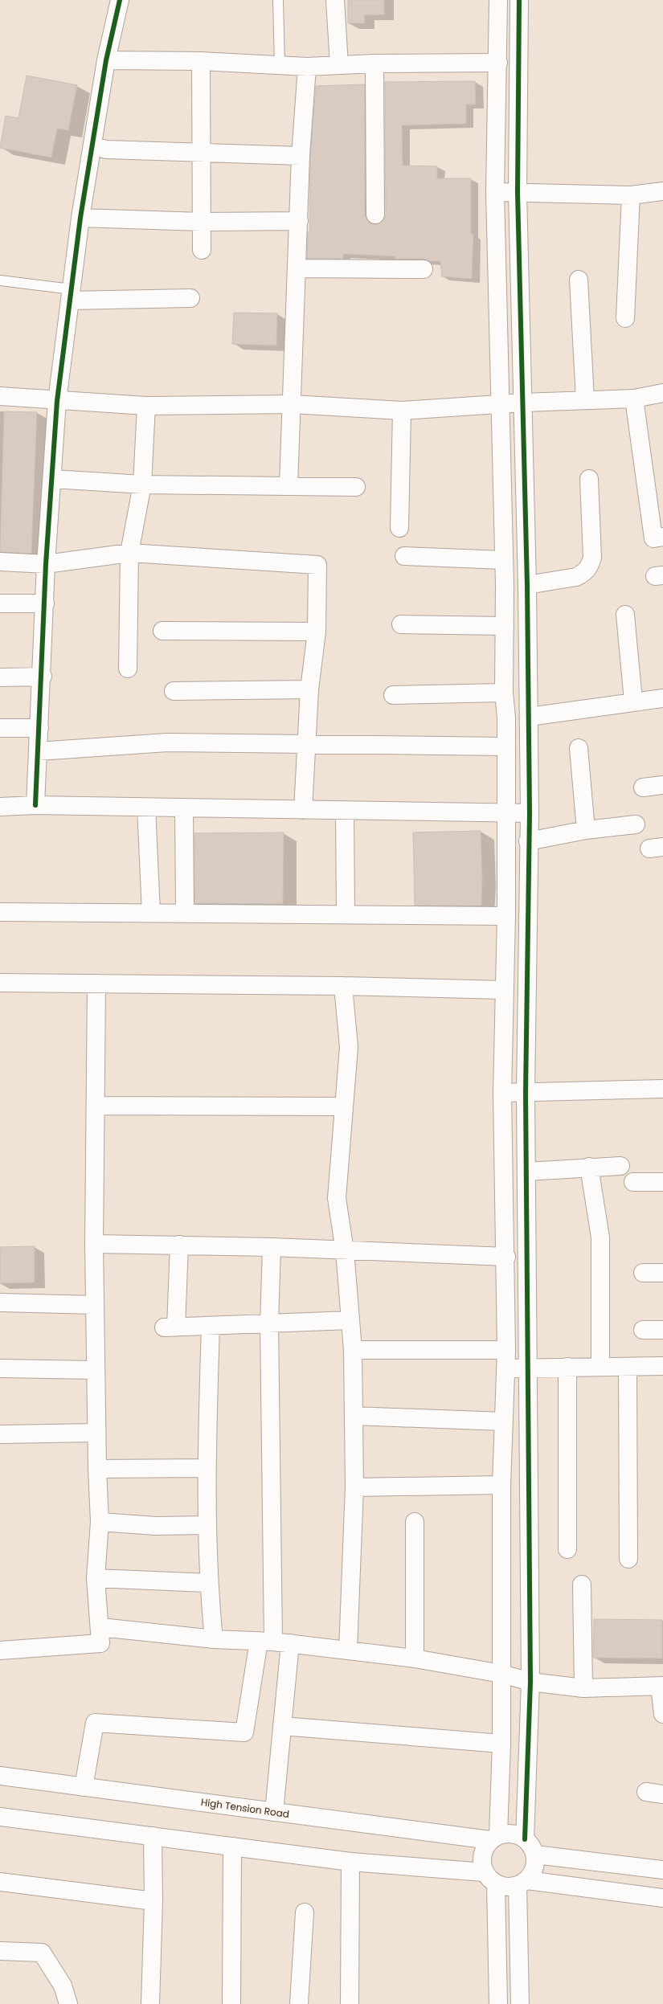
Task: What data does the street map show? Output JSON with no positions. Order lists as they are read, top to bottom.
{
  "streets": {
    "street": ["High Tension Road"]
  }
}
